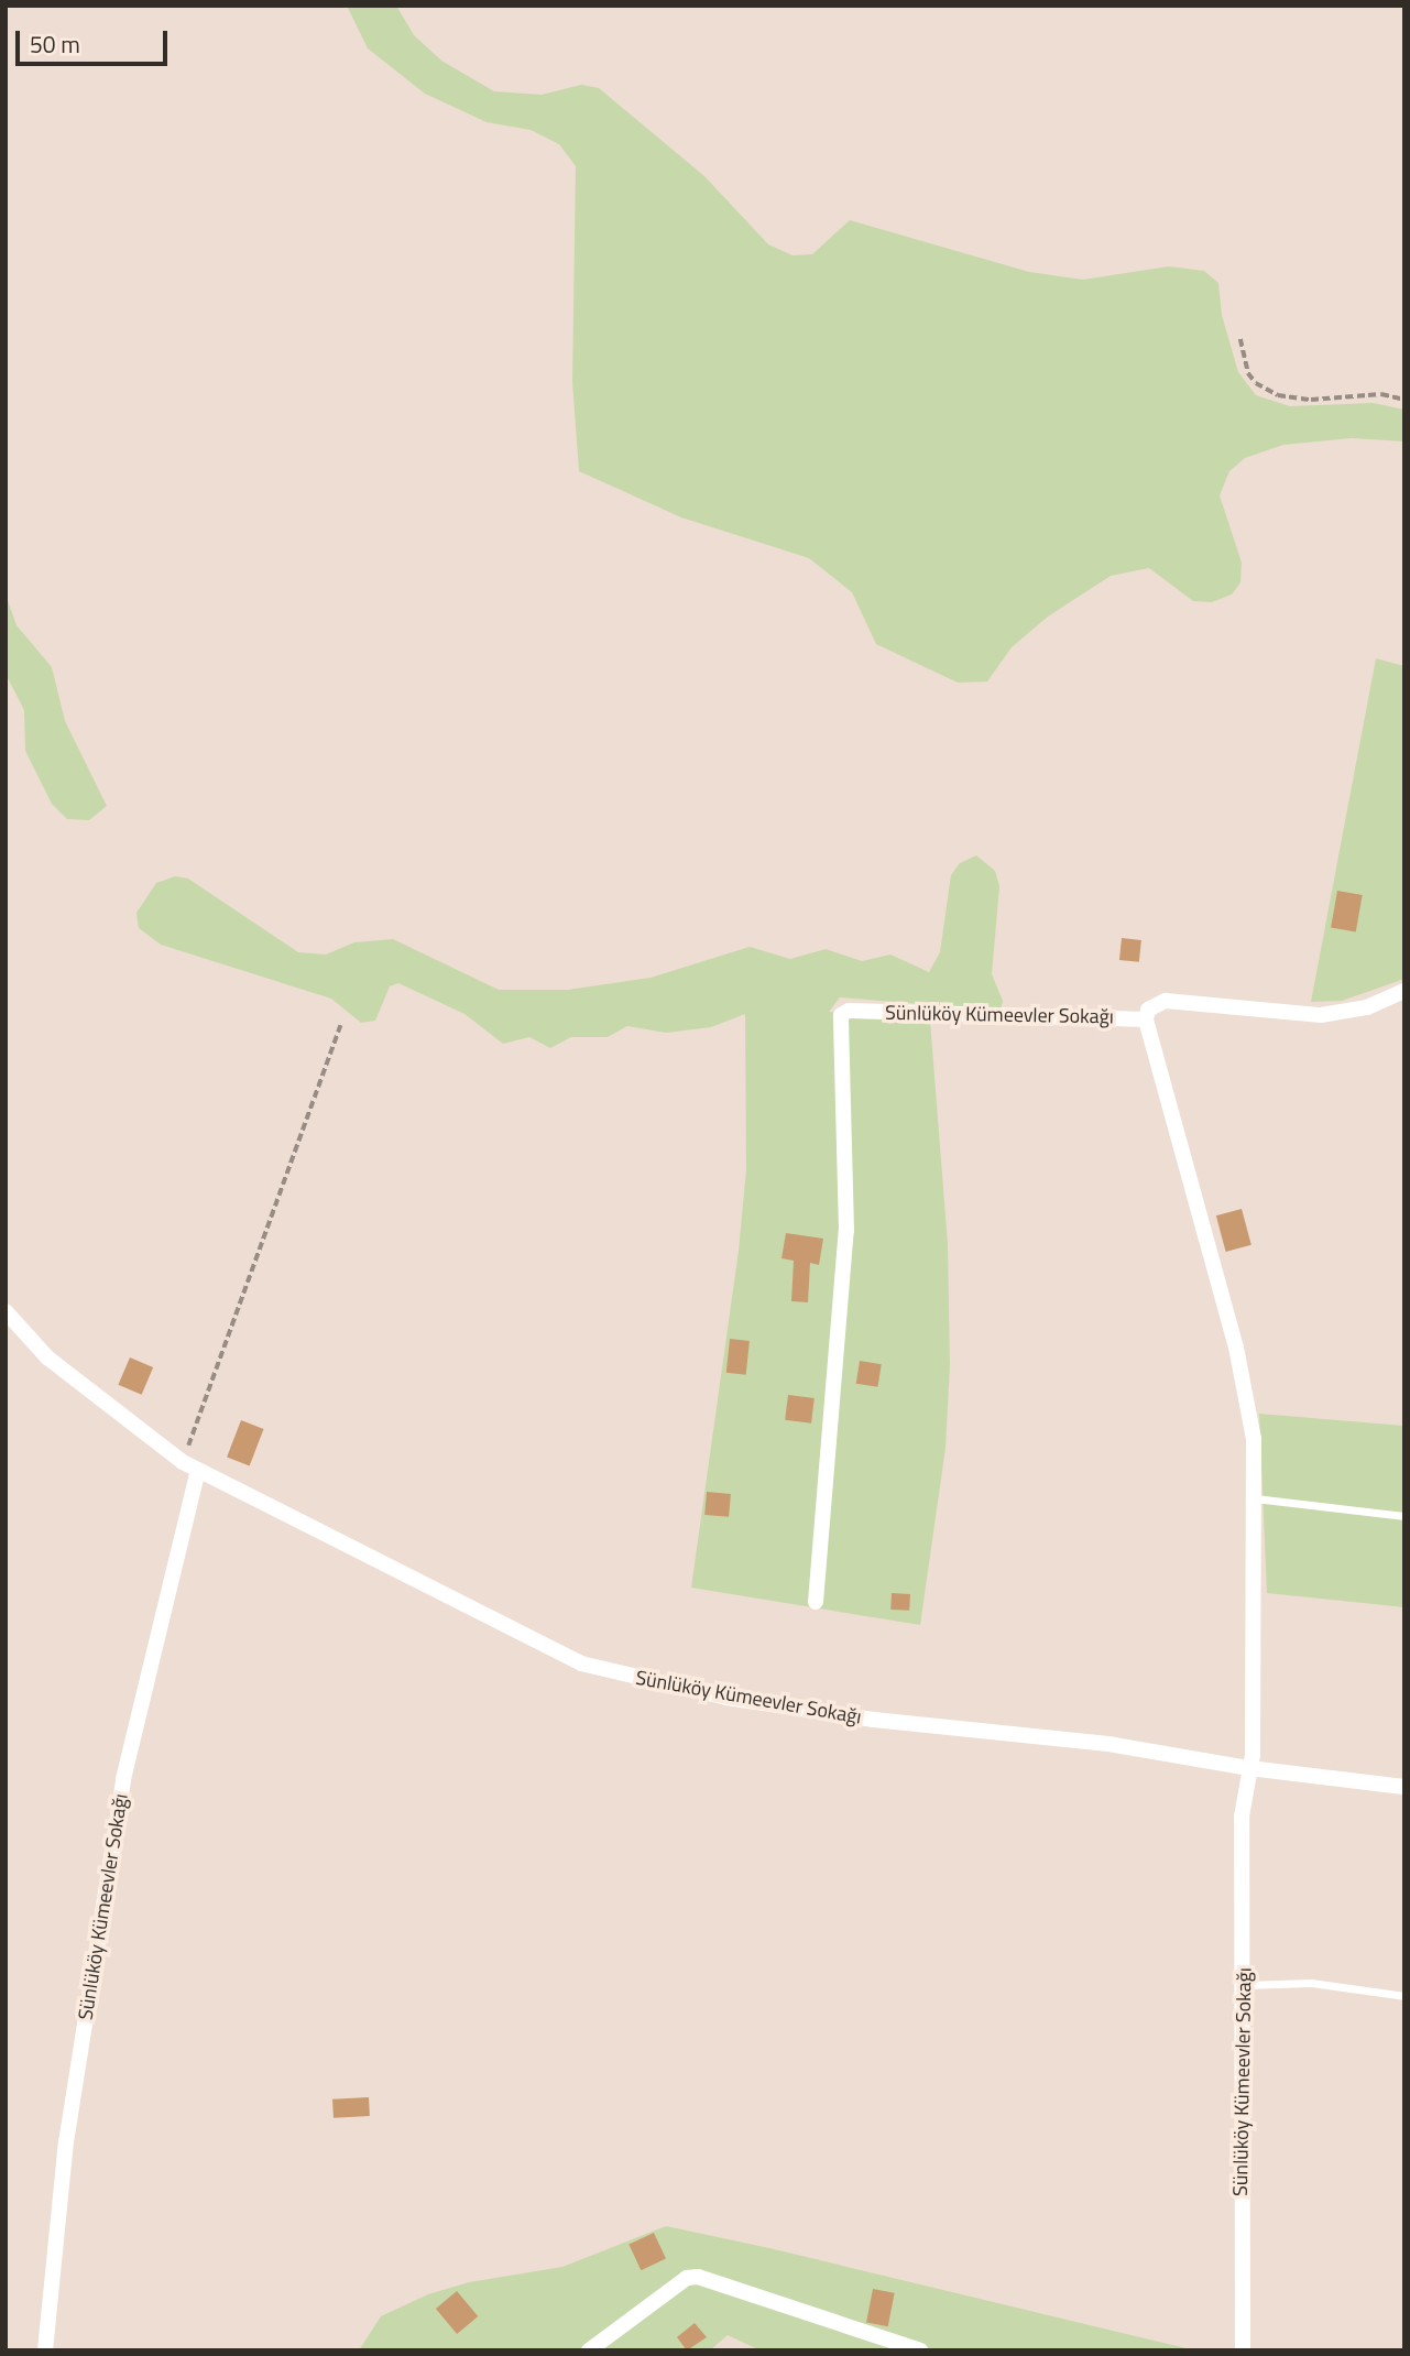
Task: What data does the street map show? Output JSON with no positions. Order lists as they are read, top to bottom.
{
  "streets": {
    "street": ["Sünlüköy Kümeevler Sokağı"]
  },
  "scale_bar": "50 m"
}
